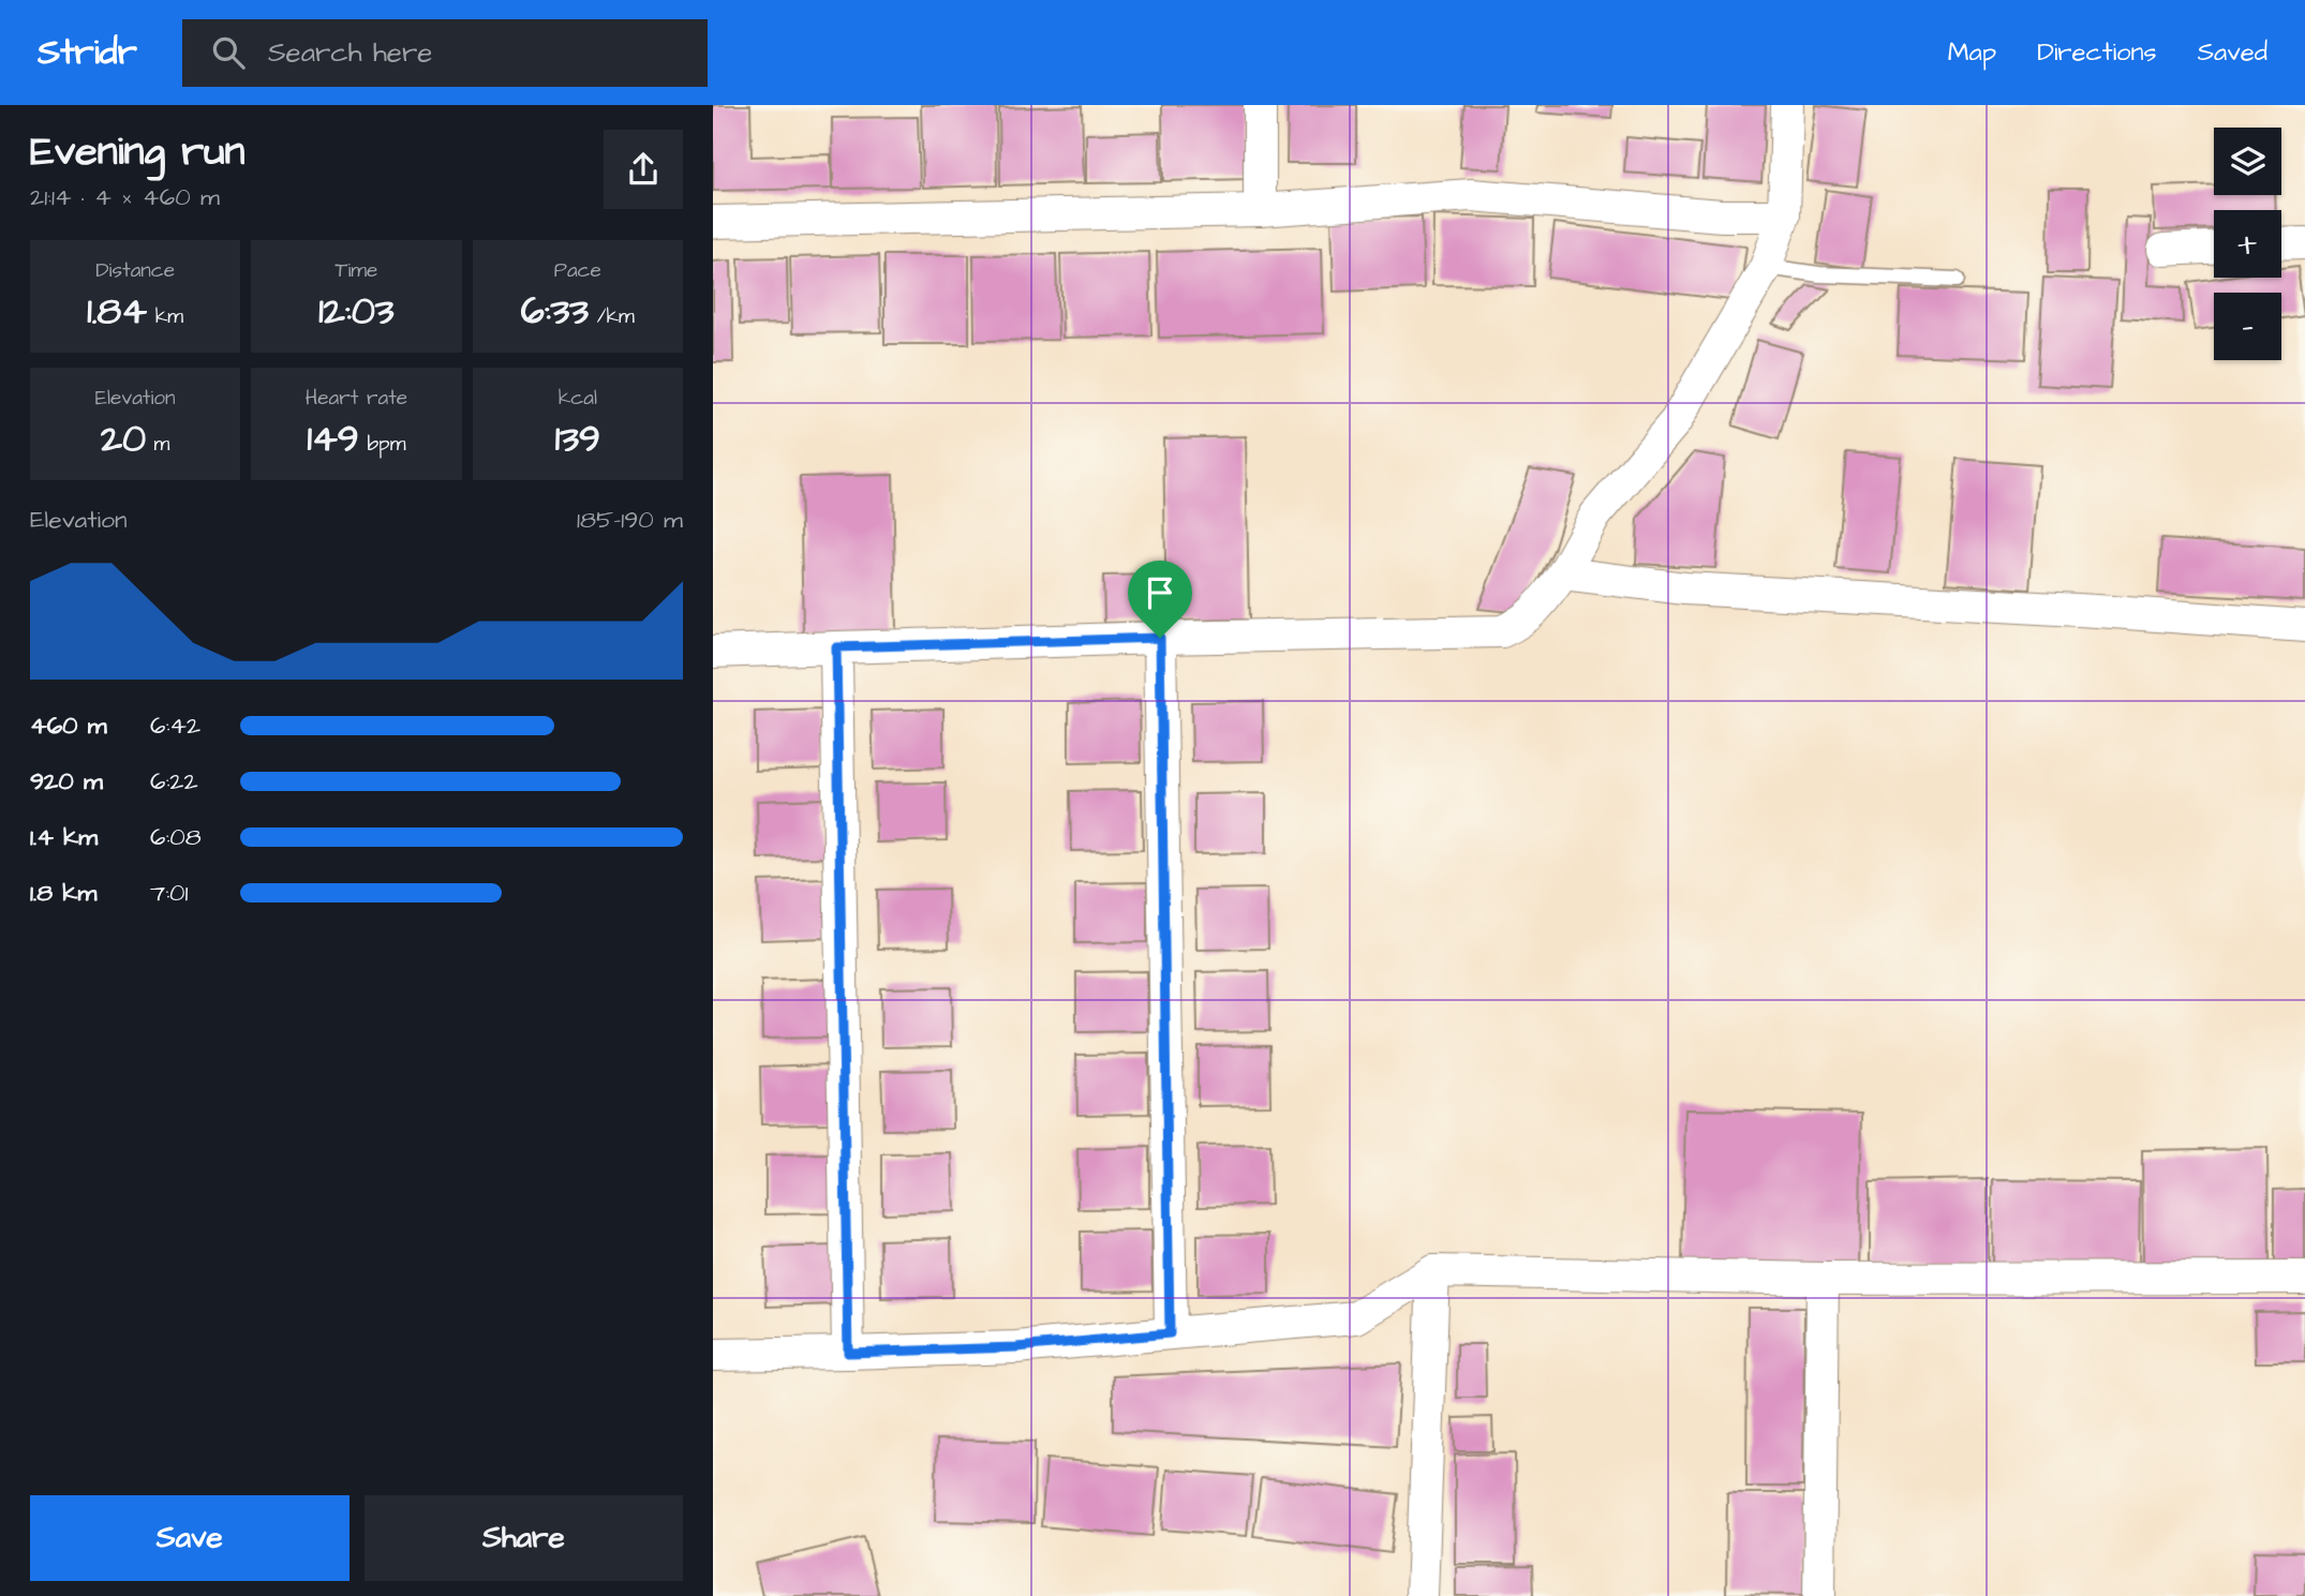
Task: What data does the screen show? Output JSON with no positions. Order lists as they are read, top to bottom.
{
  "page": {
    "header": "Stridr",
    "search": "Search here",
    "nav": ["Map", "Directions", "Saved"],
    "heading": ["Evening run", "21:14 · 4 × 460 m"],
    "map_buttons": ["+", "−"],
    "stats": [
      ["Distance", "1.84 km"],
      ["Time", "12:03"],
      ["Pace", "6:33 /km"],
      ["Elevation", "20 m"],
      ["Heart rate", "149 bpm"],
      ["kcal", "139"]
    ],
    "chart": ["Elevation", "185–190 m"],
    "list": [
      {
        "name": "460 m",
        "note": "6:42"
      },
      {
        "name": "920 m",
        "note": "6:22"
      },
      {
        "name": "1.4 km",
        "note": "6:08"
      },
      {
        "name": "1.8 km",
        "note": "7:01"
      }
    ],
    "buttons": ["Save", "Share"]
  }
}
